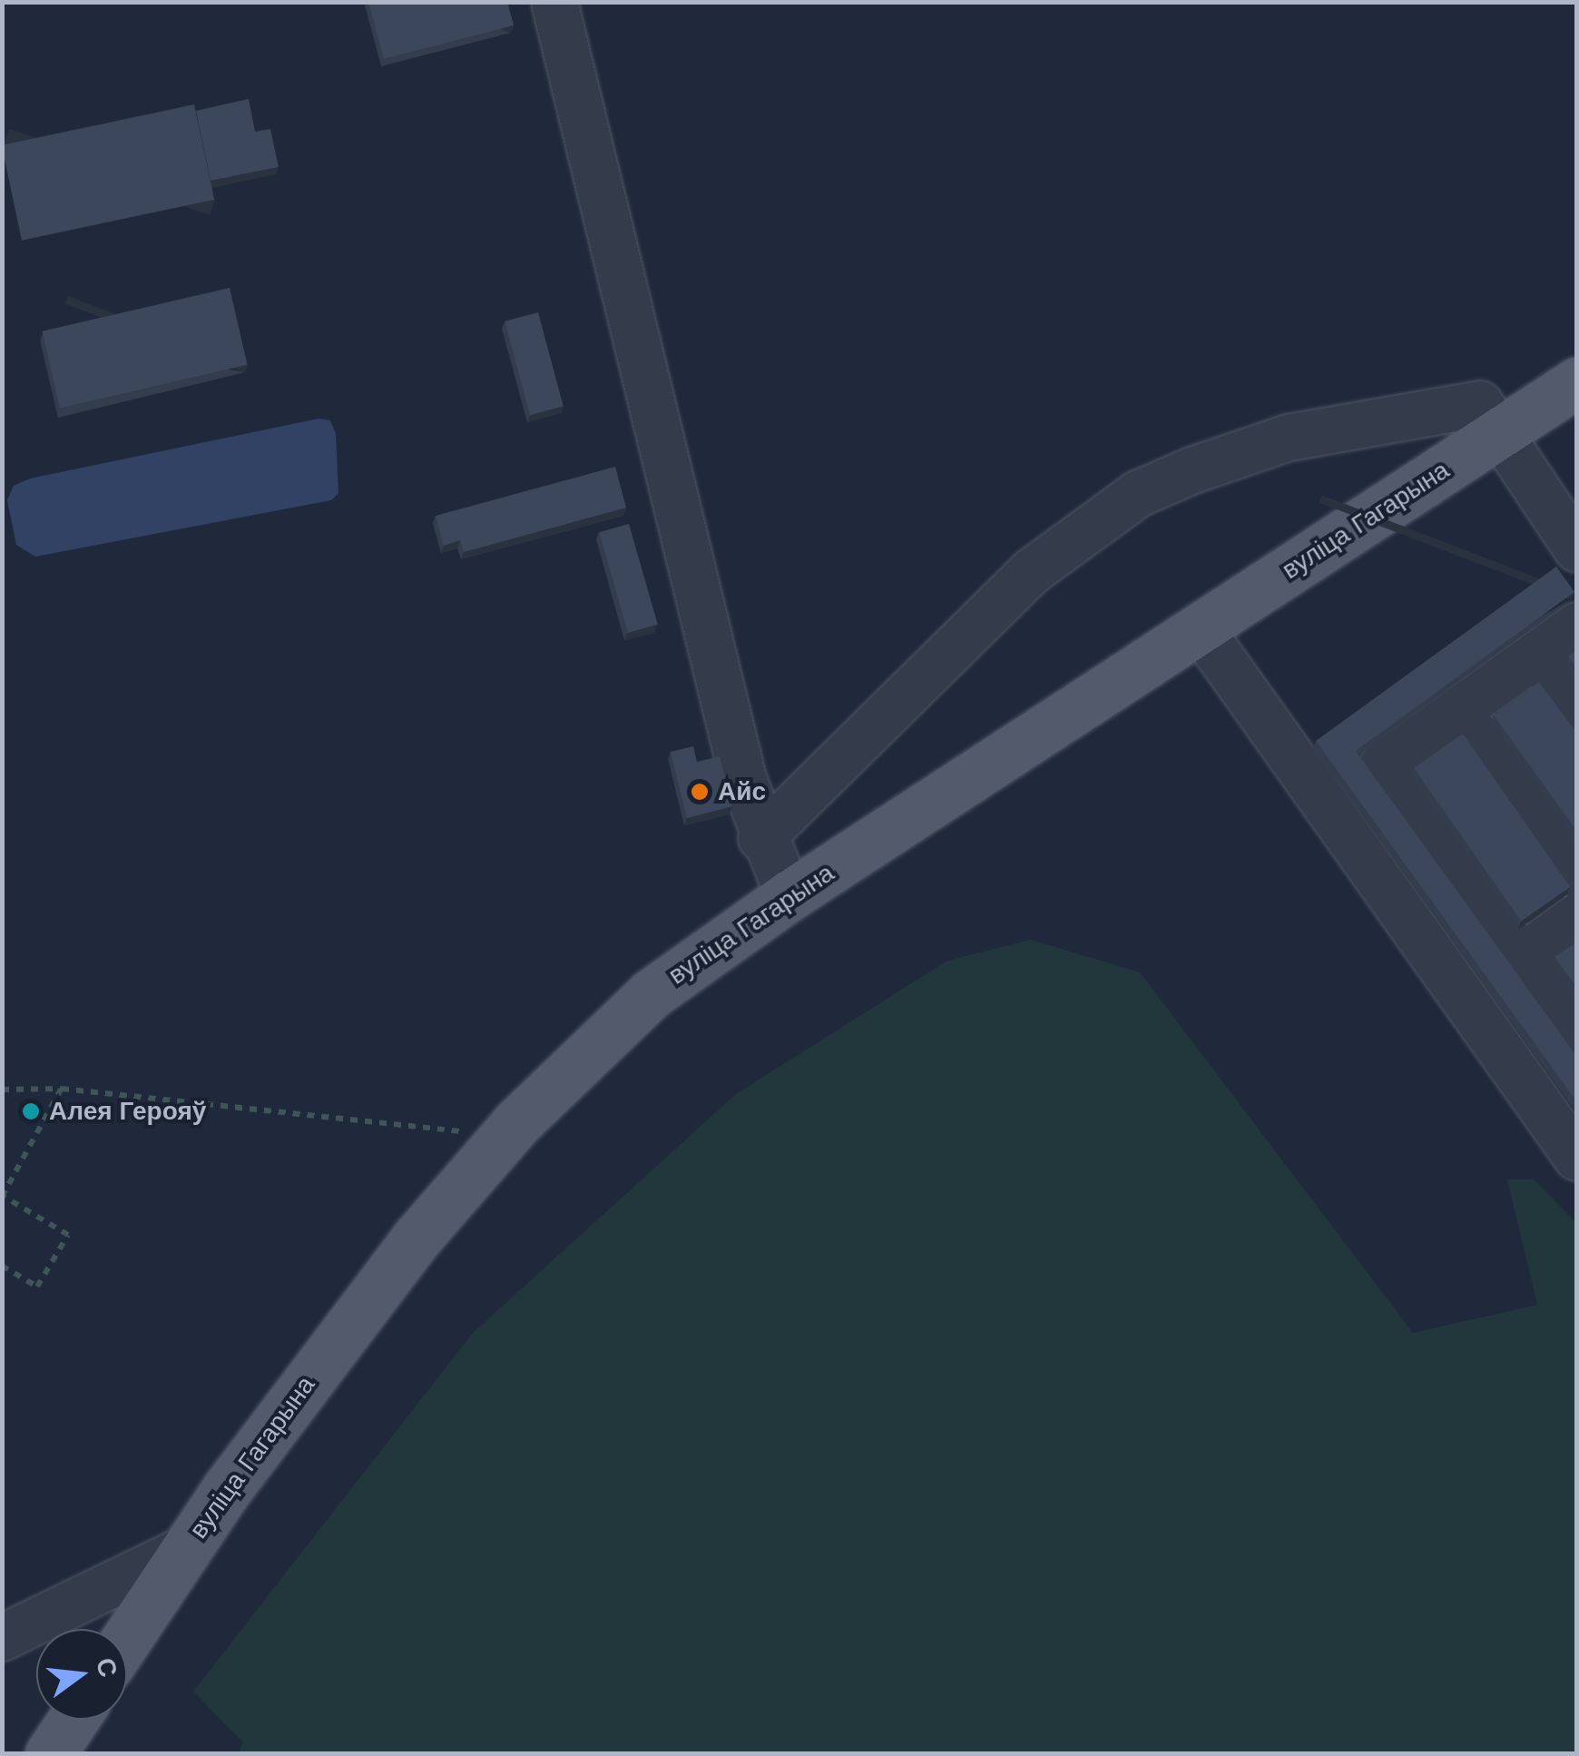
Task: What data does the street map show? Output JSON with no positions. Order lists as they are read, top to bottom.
{
  "streets": {
    "main road": ["вуліца Гагарына"]
  },
  "places": ["Айс", "Алея Герояў"],
  "north": "right"
}
